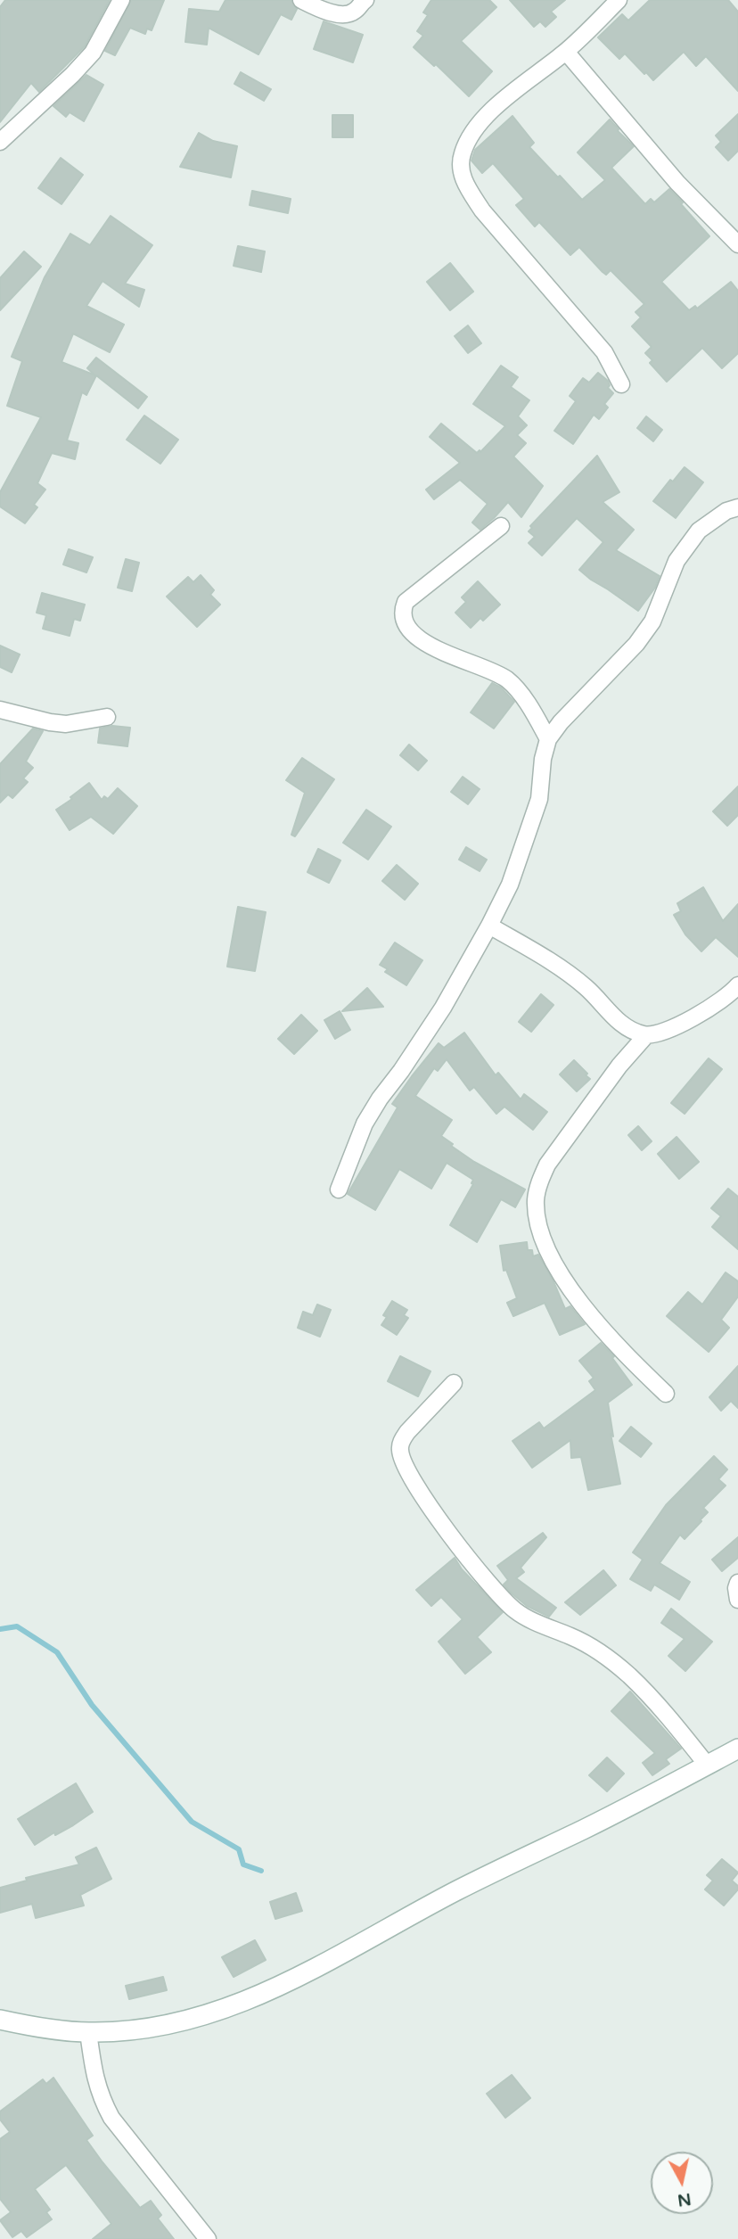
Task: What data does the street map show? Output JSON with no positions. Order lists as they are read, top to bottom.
{
  "north": "bottom"
}
